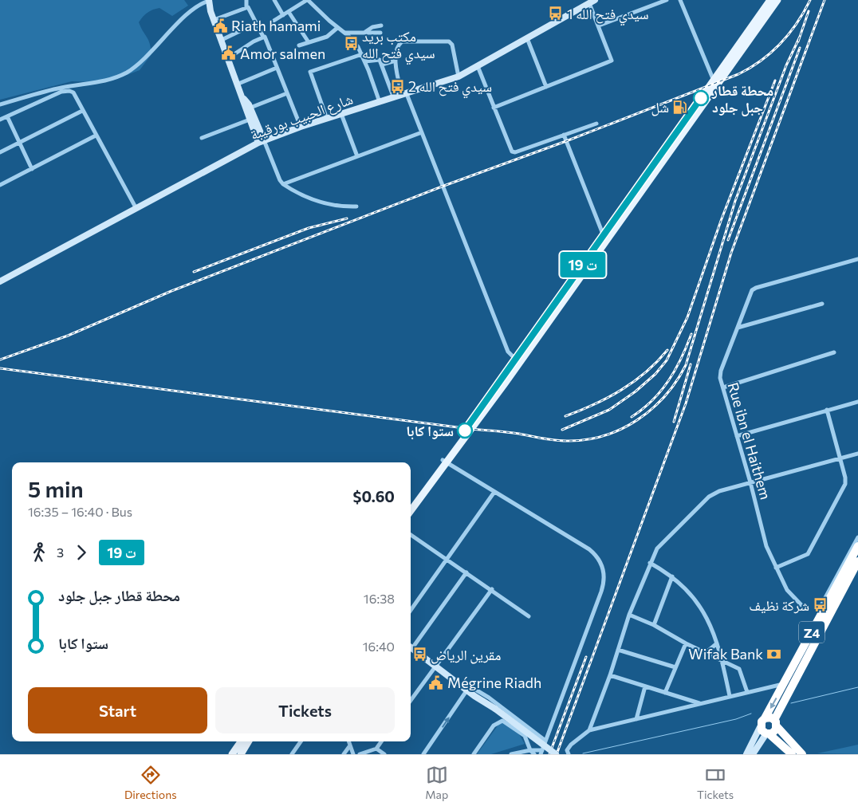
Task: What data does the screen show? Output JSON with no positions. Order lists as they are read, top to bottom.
{
  "streets": {
    "highway": ["Z4"],
    "main road": ["شارع الحبيب بورقيبة"],
    "street": ["Rue ibn el Haithem"]
  },
  "places": {
    "bus stop": [
      "سيدي فتح الله 1",
      "مكتب بريد سيدي فتح الله",
      "2 سيدي فتح الله",
      "شركة نظيف",
      "مقرين الرياض"
    ],
    "public building": ["Riath hamami", "Amor salmen", "Mégrine Riadh"],
    "other": ["محطة قطار جبل جلود", "ستوا كابا"],
    "fuel station": ["شل"],
    "bank": ["Wifak Bank"]
  },
  "page": {
    "on_map": "19 ت",
    "heading": ["5 min", "16:35 – 16:40 · Bus", "$0.60"],
    "legs": ["3", "19 ت"],
    "list": [
      {
        "name": "محطة قطار جبل جلود",
        "value": "16:38"
      },
      {
        "name": "ستوا كابا",
        "value": "16:40"
      }
    ],
    "buttons": ["Start", "Tickets"],
    "tabs": ["Directions", "Map", "Tickets"]
  }
}
